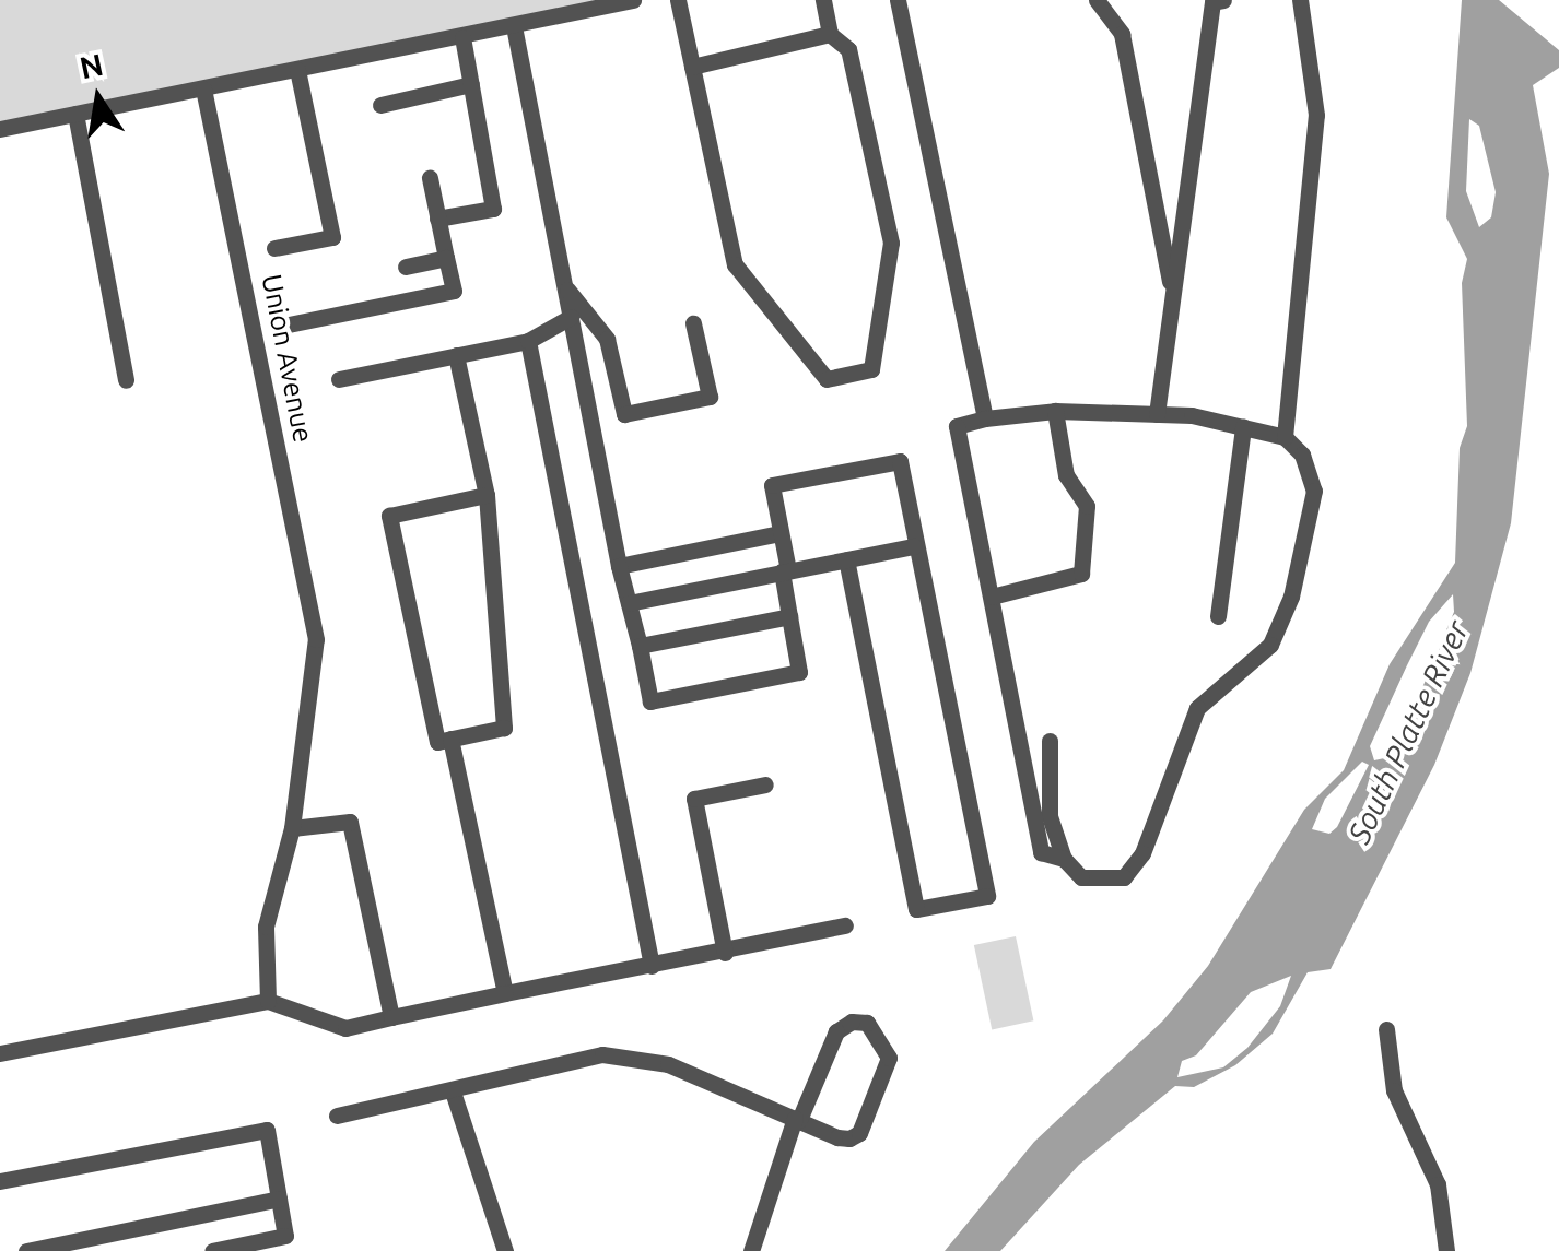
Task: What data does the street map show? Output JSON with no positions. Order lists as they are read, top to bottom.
{
  "streets": {
    "street": ["Union Avenue"]
  },
  "water": ["South Platte River"],
  "north": "top"
}
